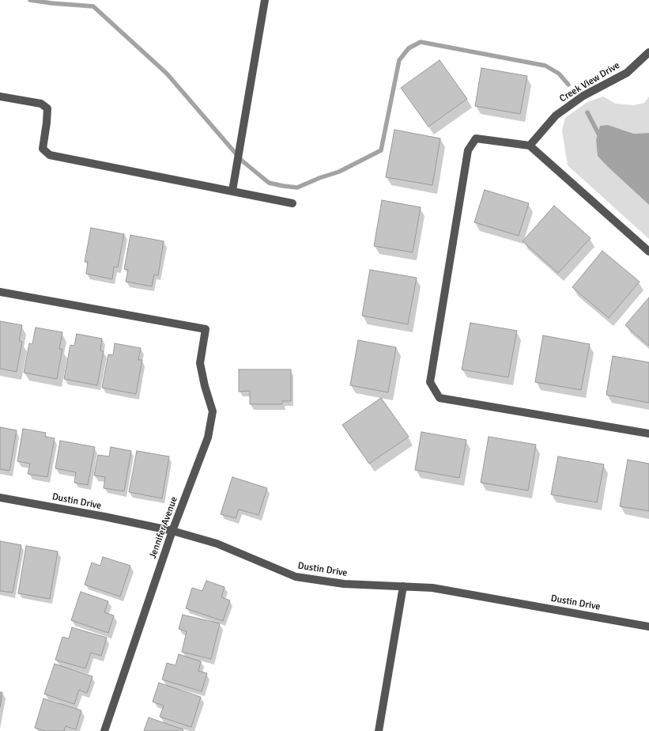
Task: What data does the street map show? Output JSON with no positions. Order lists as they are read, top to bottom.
{
  "streets": {
    "street": ["Creek View Drive", "Dustin Drive", "Jennifer Avenue"]
  },
  "crossings": [
    ["Dustin Drive", "Jennifer Avenue"]
  ]
}
